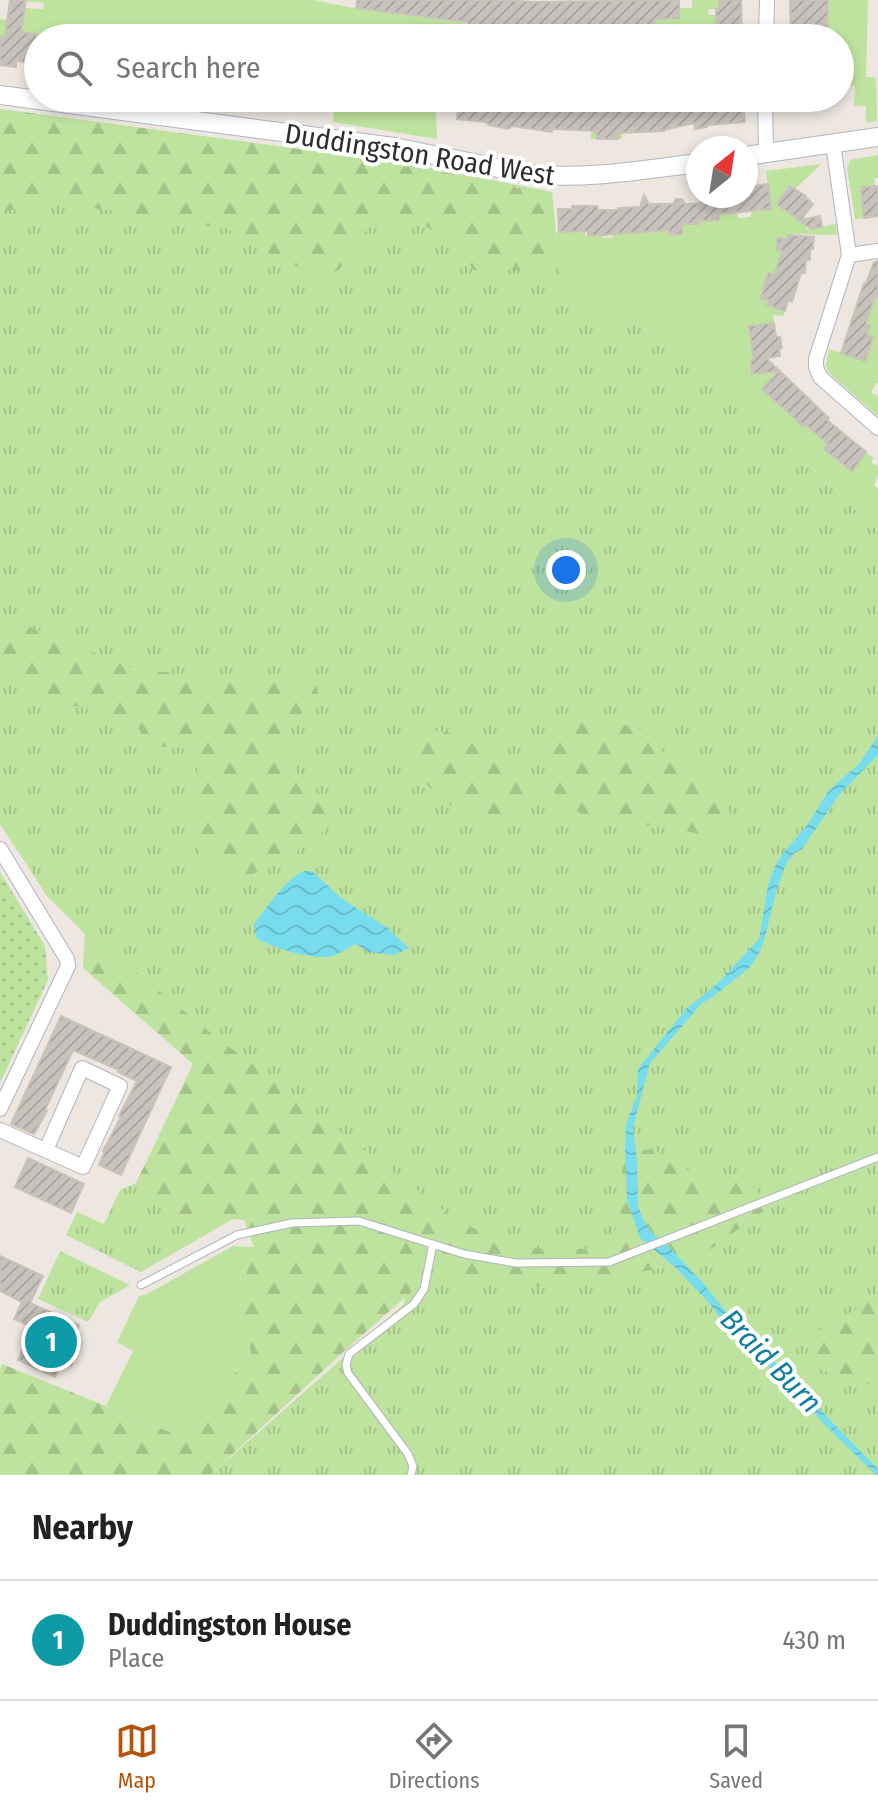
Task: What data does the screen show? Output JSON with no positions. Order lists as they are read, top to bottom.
{
  "streets": {
    "street": ["Duddingston Road West"]
  },
  "water": ["Braid Burn"],
  "north": "top right",
  "page": {
    "search": "Search here",
    "pins": "1",
    "heading": "Nearby",
    "list": [
      {
        "mark": "1",
        "name": "Duddingston House",
        "note": "Place",
        "value": "430 m"
      }
    ],
    "nav": ["Map", "Directions", "Saved"]
  }
}
